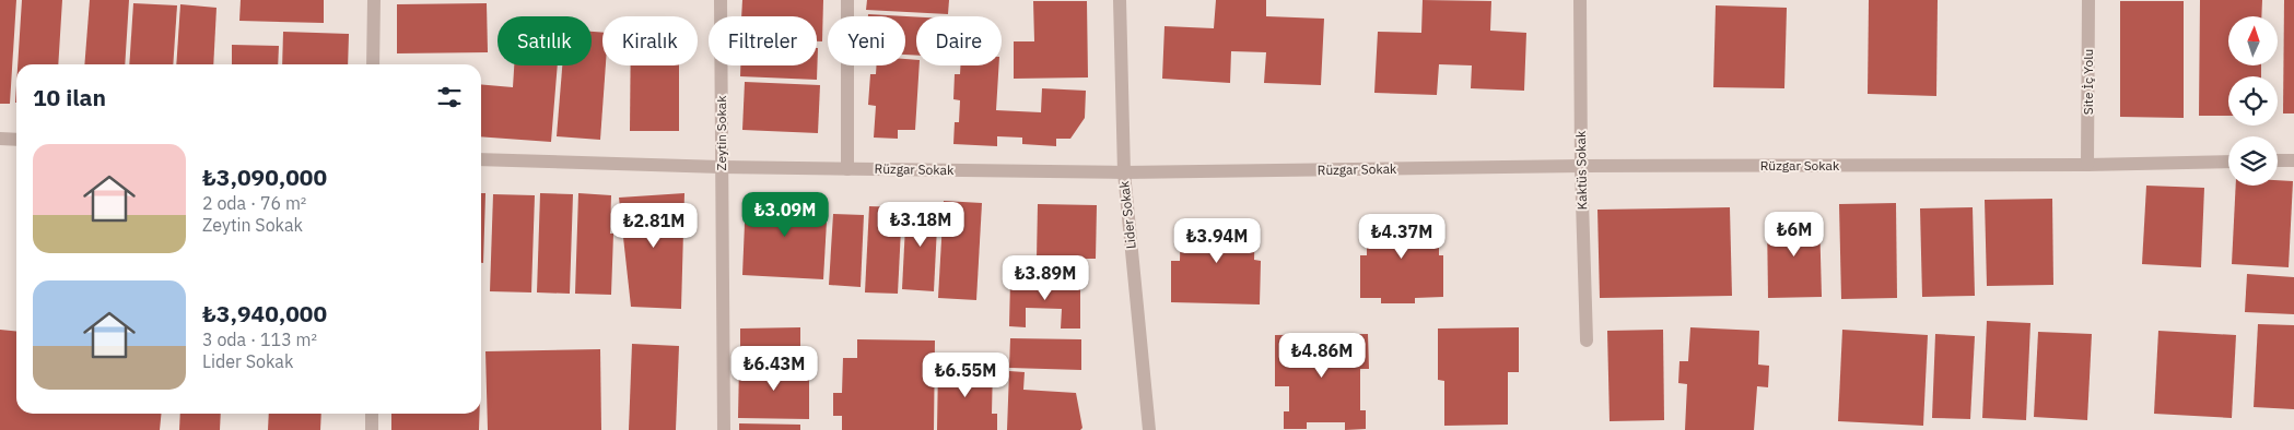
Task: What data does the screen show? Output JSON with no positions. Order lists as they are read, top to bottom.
{
  "streets": {
    "street": [
      "Site İç Yolu",
      "Zeytin Sokak",
      "Rüzgar Sokak",
      "Kaktüs Sokak",
      "Lider Sokak"
    ]
  },
  "crossings": [
    ["Site İç Yolu", "Rüzgar Sokak"],
    ["Zeytin Sokak", "Rüzgar Sokak"],
    ["Rüzgar Sokak", "Kaktüs Sokak"],
    ["Rüzgar Sokak", "Lider Sokak"]
  ],
  "north": "top",
  "page": {
    "chip": [
      "Satılık",
      "Kiralık",
      "Filtreler",
      "Yeni",
      "Daire"
    ],
    "heading": "10 ilan",
    "list": [
      {
        "name": "₺3,090,000",
        "note": "2 oda · 76 m² · Zeytin Sokak"
      },
      {
        "name": "₺3,940,000",
        "note": "3 oda · 113 m² · Lider Sokak"
      }
    ],
    "price": [
      "₺3.09M",
      "₺3.18M",
      "₺2.81M",
      "₺6M",
      "₺4.37M",
      "₺3.94M",
      "₺3.89M",
      "₺4.86M",
      "₺6.43M",
      "₺6.55M"
    ]
  }
}
